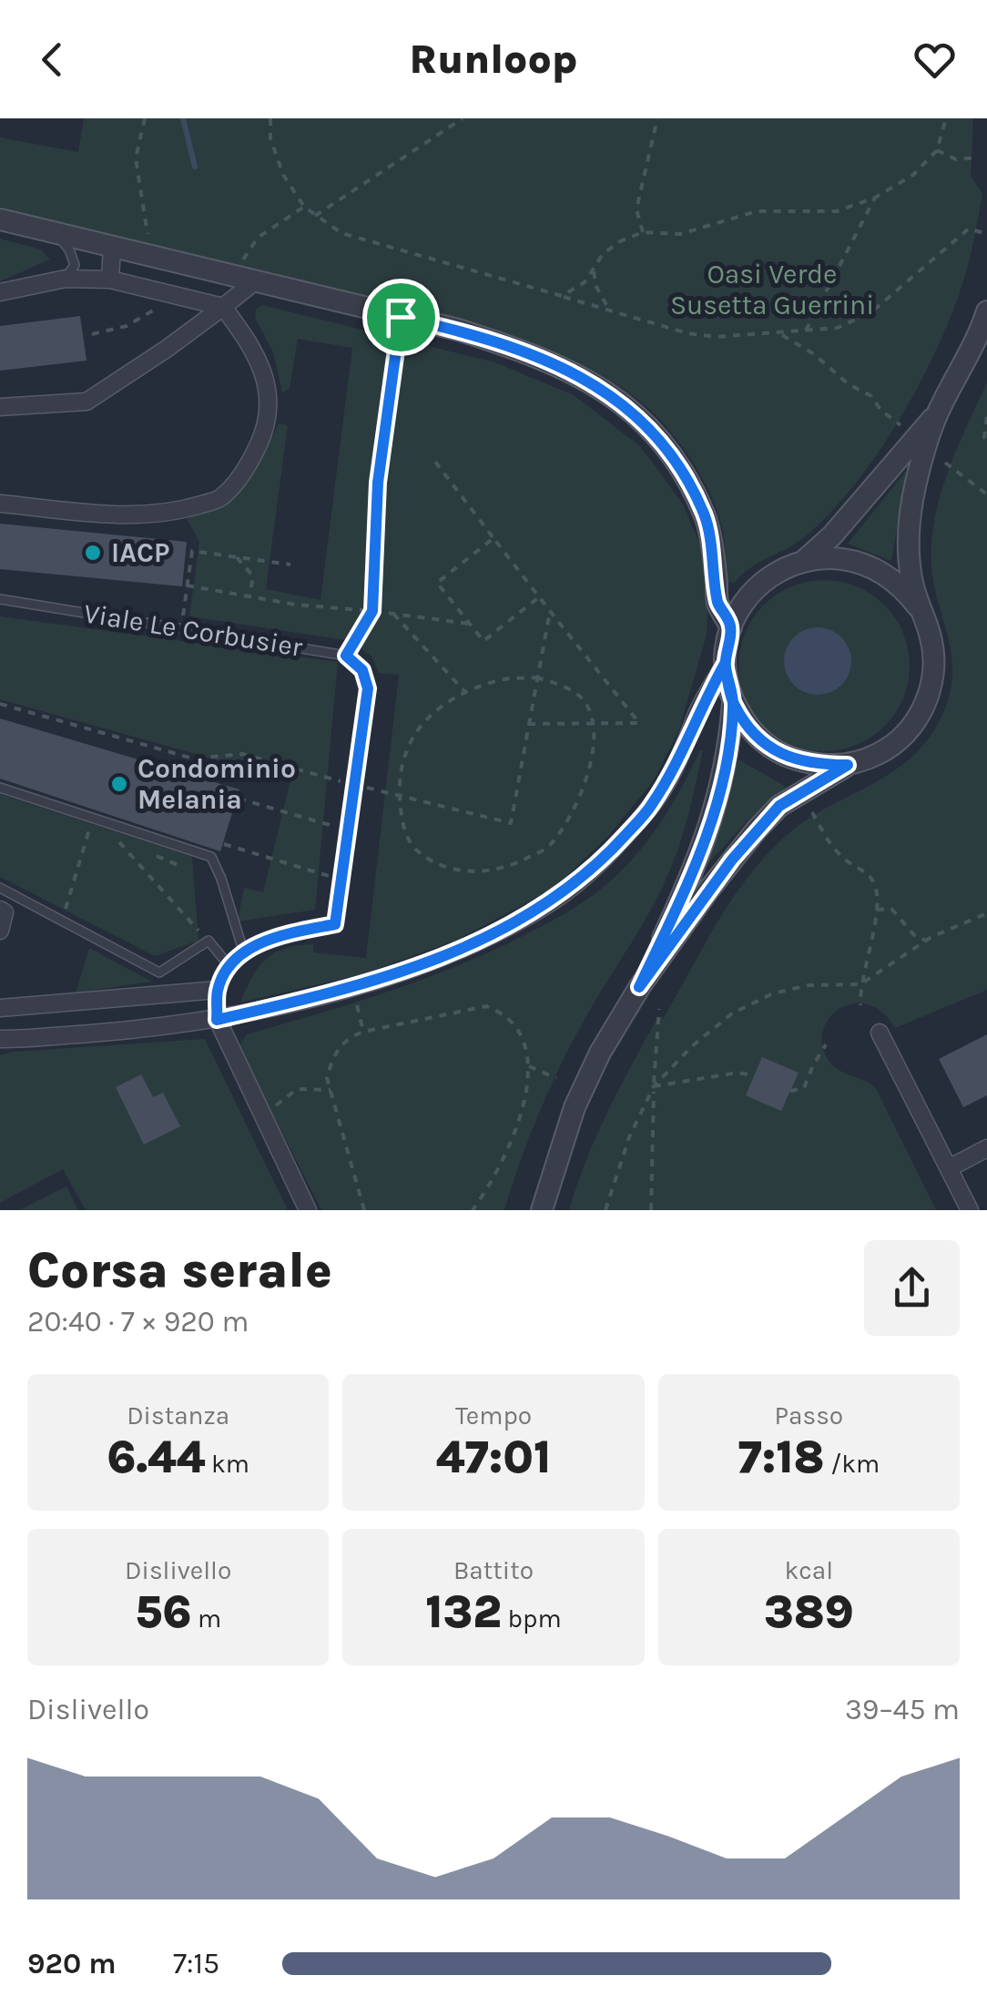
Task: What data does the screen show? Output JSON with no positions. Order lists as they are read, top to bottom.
{
  "streets": {
    "lane": ["Viale Le Corbusier"]
  },
  "parks": ["Oasi Verde Susetta Guerrini"],
  "places": ["IACP", "Condominio Melania"],
  "page": {
    "header": "Runloop",
    "heading": ["Corsa serale", "20:40 · 7 × 920 m"],
    "stats": [
      ["Distanza", "6.44 km"],
      ["Tempo", "47:01"],
      ["Passo", "7:18 /km"],
      ["Dislivello", "56 m"],
      ["Battito", "132 bpm"],
      ["kcal", "389"]
    ],
    "chart": ["Dislivello", "39–45 m"],
    "list": [
      {
        "name": "920 m",
        "note": "7:15"
      }
    ]
  }
}
